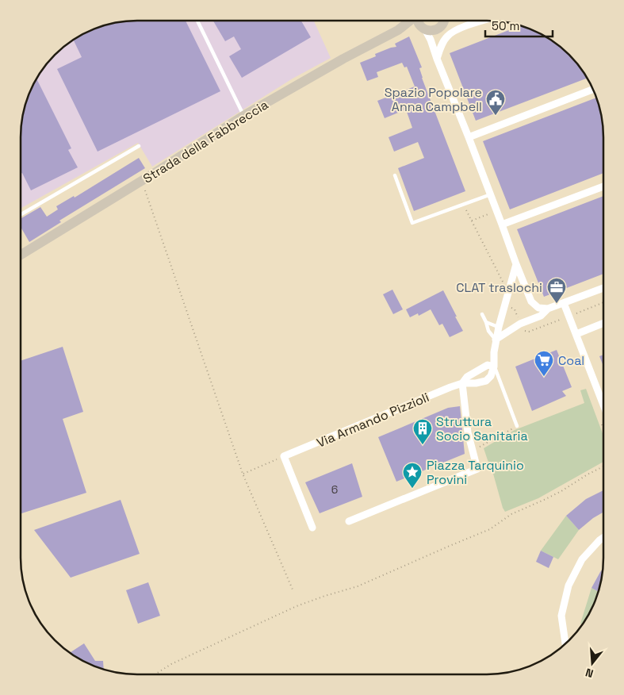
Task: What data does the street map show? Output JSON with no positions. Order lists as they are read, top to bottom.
{
  "streets": {
    "street": ["Strada della Fabbreccia", "Via Armando Pizzioli"]
  },
  "places": {
    "public building": ["Spazio Popolare Anna Campbell"],
    "office": ["CLAT traslochi"],
    "supermarket": ["Coal"],
    "building": ["Struttura Socio Sanitaria"],
    "place": ["Piazza Tarquinio Provini"]
  },
  "house_numbers": ["6"],
  "scale_bar": "50 m",
  "north": "bottom"
}
